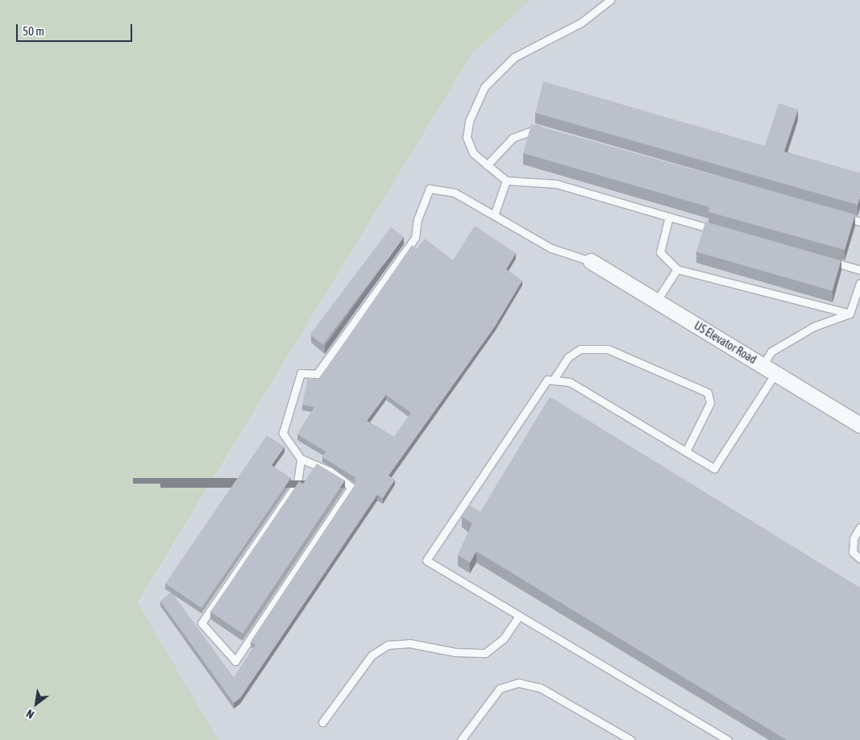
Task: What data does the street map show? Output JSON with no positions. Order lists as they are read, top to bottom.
{
  "streets": {
    "street": ["US Elevator Road"]
  },
  "scale_bar": "50 m",
  "north": "bottom left"
}
